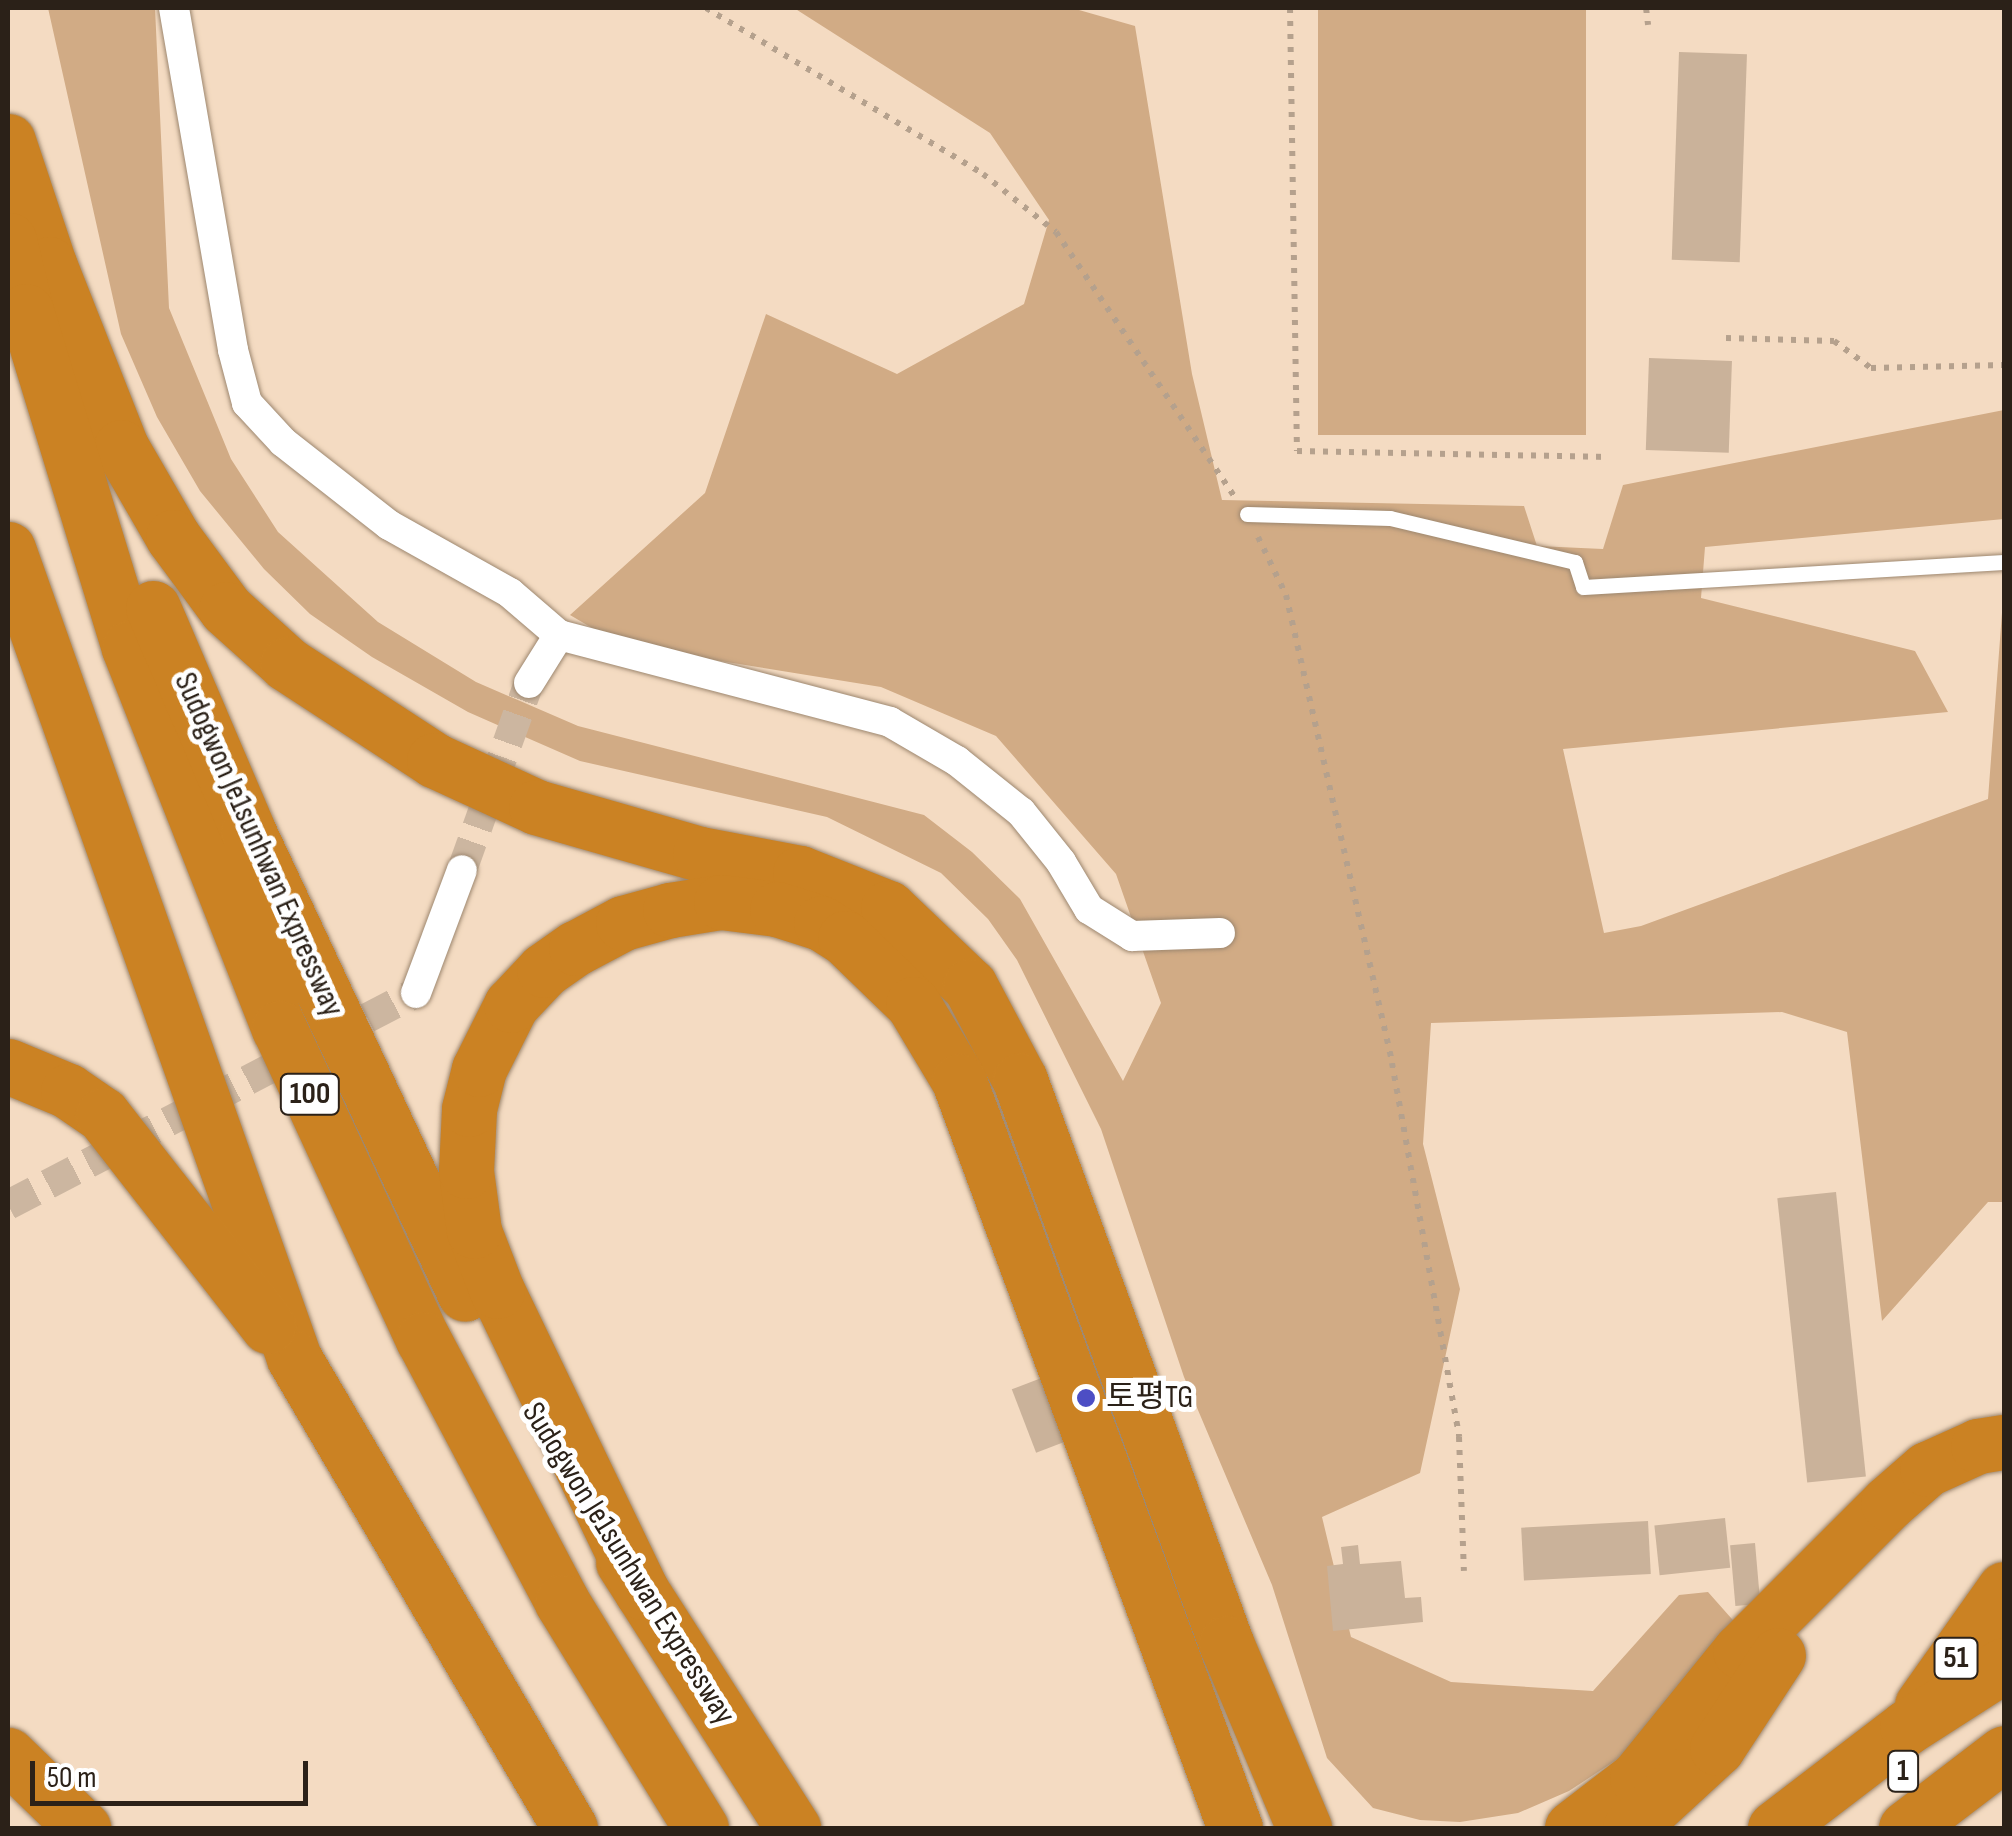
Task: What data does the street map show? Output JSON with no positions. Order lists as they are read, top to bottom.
{
  "streets": {
    "highway": [
      "Sudogwon Je1sunhwan Expressway",
      "100",
      "51",
      "1"
    ]
  },
  "places": ["토평TG"],
  "scale_bar": "50 m"
}
